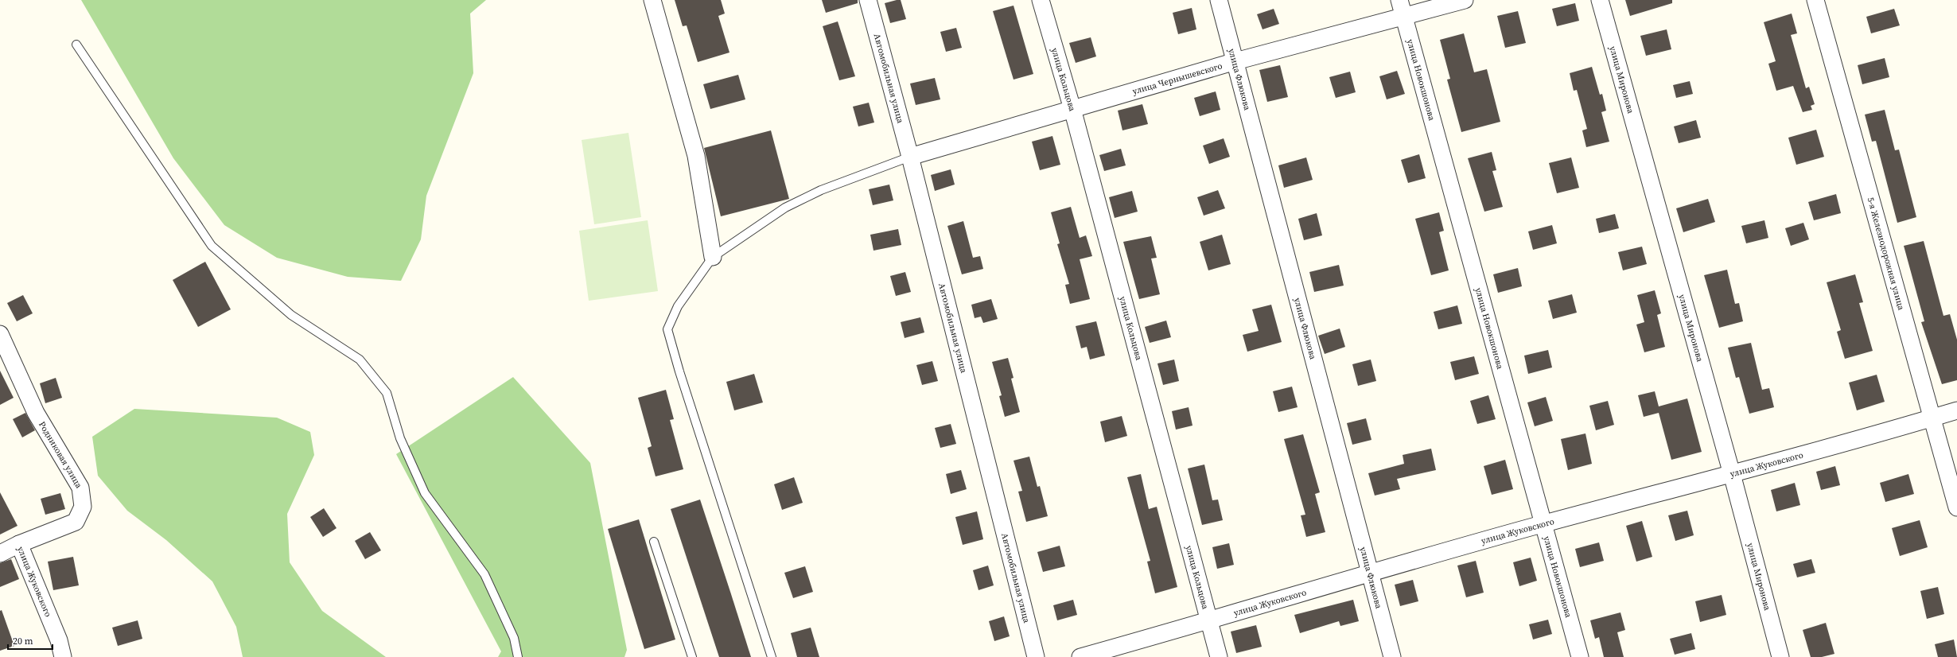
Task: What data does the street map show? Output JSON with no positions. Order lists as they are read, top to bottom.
{
  "streets": {
    "street": [
      "улица Чернышевского",
      "Автомобильная улица",
      "улица Кольцова",
      "улица Флюкова",
      "улица Новокшонова",
      "улица Миронова",
      "5-я Железнодорожная улица",
      "Родниковая улица",
      "улица Жуковского"
    ]
  },
  "crossings": [
    ["улица Чернышевского", "Автомобильная улица"],
    ["улица Чернышевского", "улица Кольцова"],
    ["улица Чернышевского", "улица Флюкова"],
    ["улица Чернышевского", "улица Новокшонова"],
    ["улица Кольцова", "улица Жуковского"],
    ["улица Флюкова", "улица Жуковского"],
    ["улица Новокшонова", "улица Жуковского"],
    ["улица Миронова", "улица Жуковского"],
    ["5-я Железнодорожная улица", "улица Жуковского"],
    ["Родниковая улица", "улица Жуковского"]
  ],
  "scale_bar": "20 m"
}
